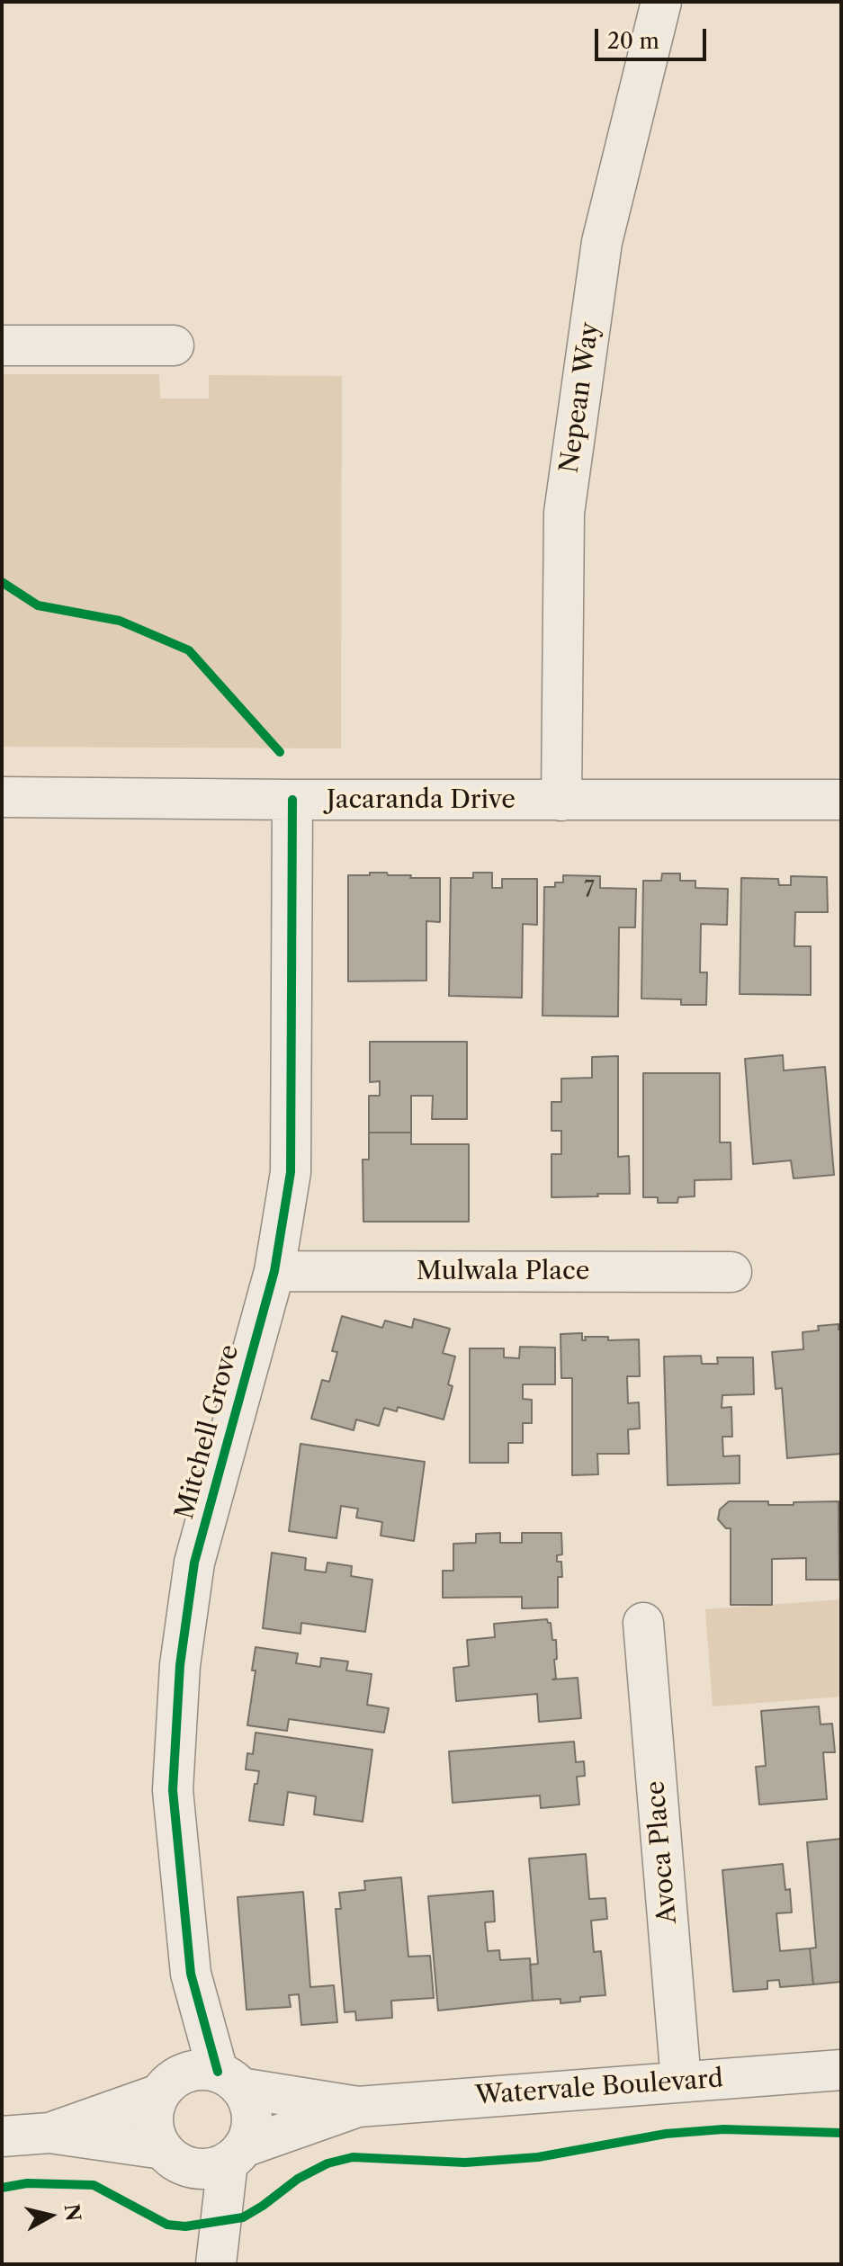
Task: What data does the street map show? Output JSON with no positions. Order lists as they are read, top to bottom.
{
  "streets": {
    "street": [
      "Nepean Way",
      "Jacaranda Drive",
      "Mulwala Place",
      "Mitchell Grove",
      "Avoca Place",
      "Watervale Boulevard"
    ]
  },
  "crossings": [
    ["Nepean Way", "Jacaranda Drive"],
    ["Jacaranda Drive", "Mitchell Grove"],
    ["Mulwala Place", "Mitchell Grove"],
    ["Mitchell Grove", "Watervale Boulevard"],
    ["Avoca Place", "Watervale Boulevard"]
  ],
  "house_numbers": ["7"],
  "scale_bar": "20 m",
  "north": "right"
}
